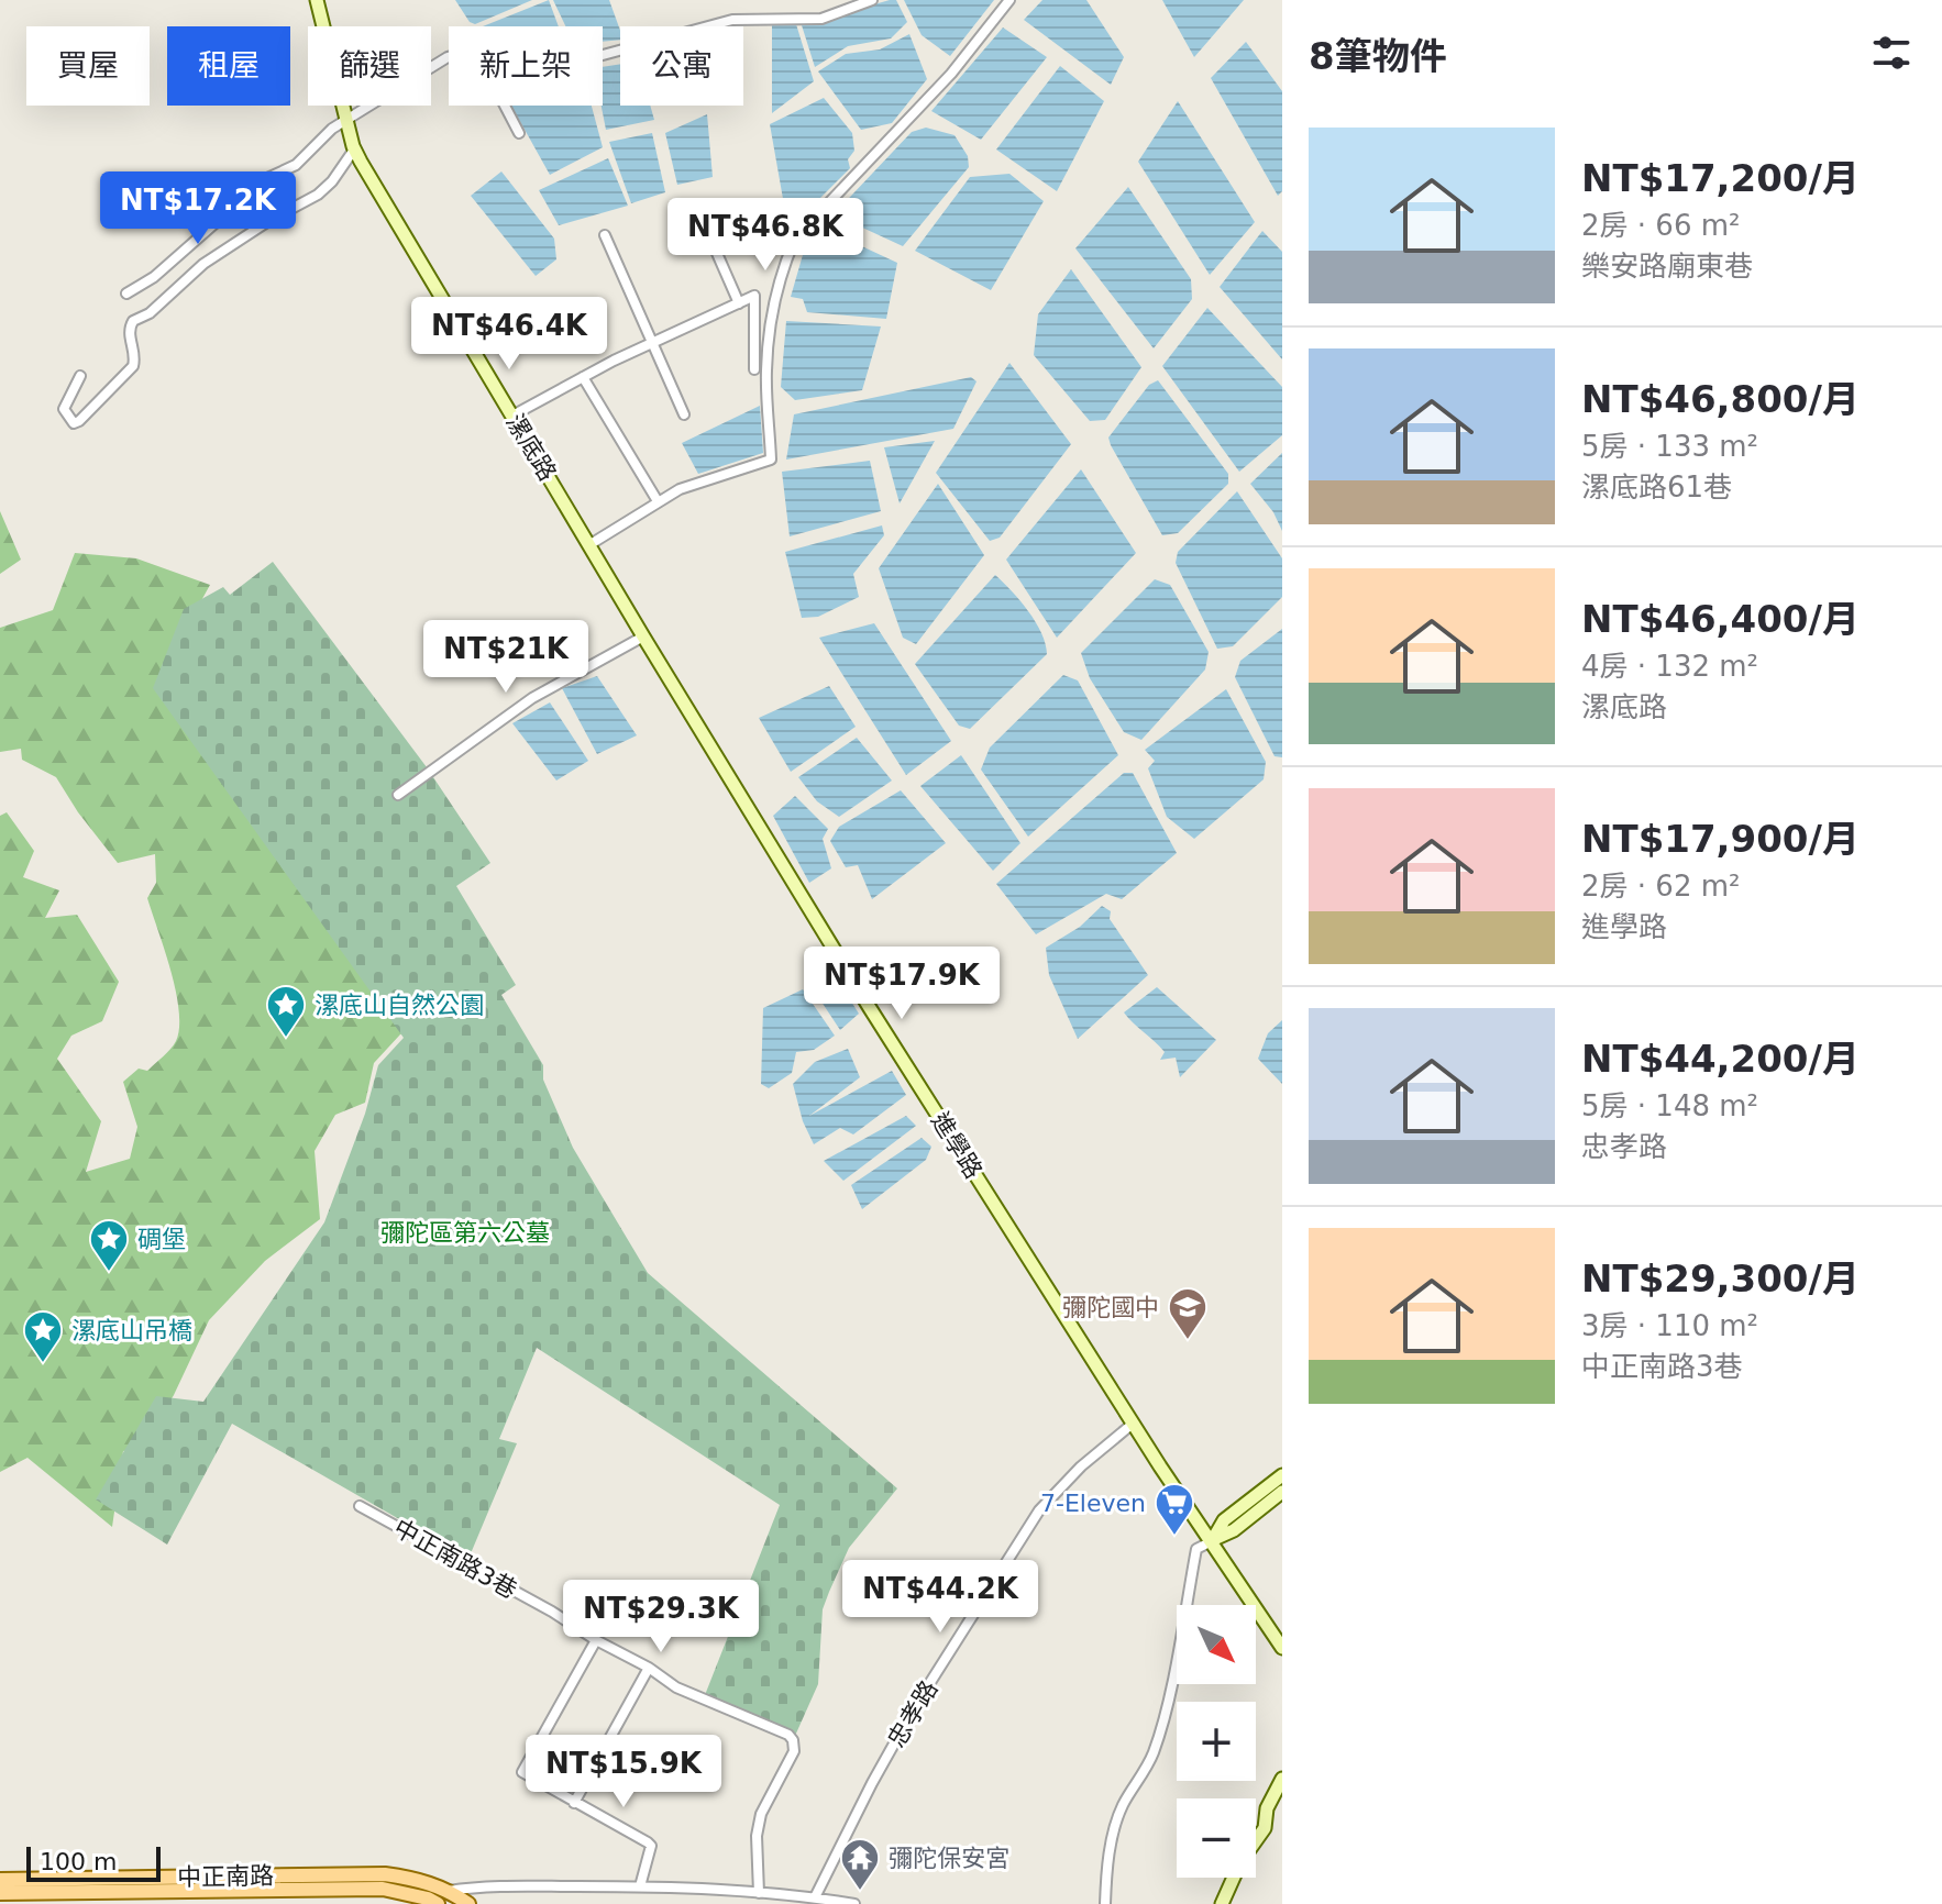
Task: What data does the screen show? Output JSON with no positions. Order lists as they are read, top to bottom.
{
  "streets": {
    "main road": ["中正南路"],
    "street": [
      "漯底路",
      "進學路",
      "中正南路3巷",
      "忠孝路"
    ]
  },
  "crossings": [
    ["漯底路", "進學路"],
    ["進學路", "忠孝路"],
    ["中正南路3巷", "中正南路"],
    ["忠孝路", "中正南路"]
  ],
  "parks": ["彌陀區第六公墓"],
  "places": {
    "place": ["漯底山自然公園", "碉堡", "漯底山吊橋"],
    "school or university": ["彌陀國中"],
    "supermarket": ["7-Eleven"],
    "temple": ["彌陀保安宮"]
  },
  "scale_bar": "100 m",
  "north": "bottom right",
  "page": {
    "heading": "8筆物件",
    "chip": [
      "買屋",
      "租屋",
      "篩選",
      "新上架",
      "公寓"
    ],
    "list": [
      {
        "name": "NT$17,200/月",
        "note": "2房 · 66 m² · 樂安路廟東巷"
      },
      {
        "name": "NT$46,800/月",
        "note": "5房 · 133 m² · 漯底路61巷"
      },
      {
        "name": "NT$46,400/月",
        "note": "4房 · 132 m² · 漯底路"
      },
      {
        "name": "NT$17,900/月",
        "note": "2房 · 62 m² · 進學路"
      },
      {
        "name": "NT$44,200/月",
        "note": "5房 · 148 m² · 忠孝路"
      },
      {
        "name": "NT$29,300/月",
        "note": "3房 · 110 m² · 中正南路3巷"
      }
    ],
    "price": [
      "NT$17.2K",
      "NT$46.8K",
      "NT$46.4K",
      "NT$21K",
      "NT$17.9K",
      "NT$44.2K",
      "NT$29.3K",
      "NT$15.9K"
    ],
    "map_buttons": ["+", "−"],
    "scale": "100 m"
  }
}
